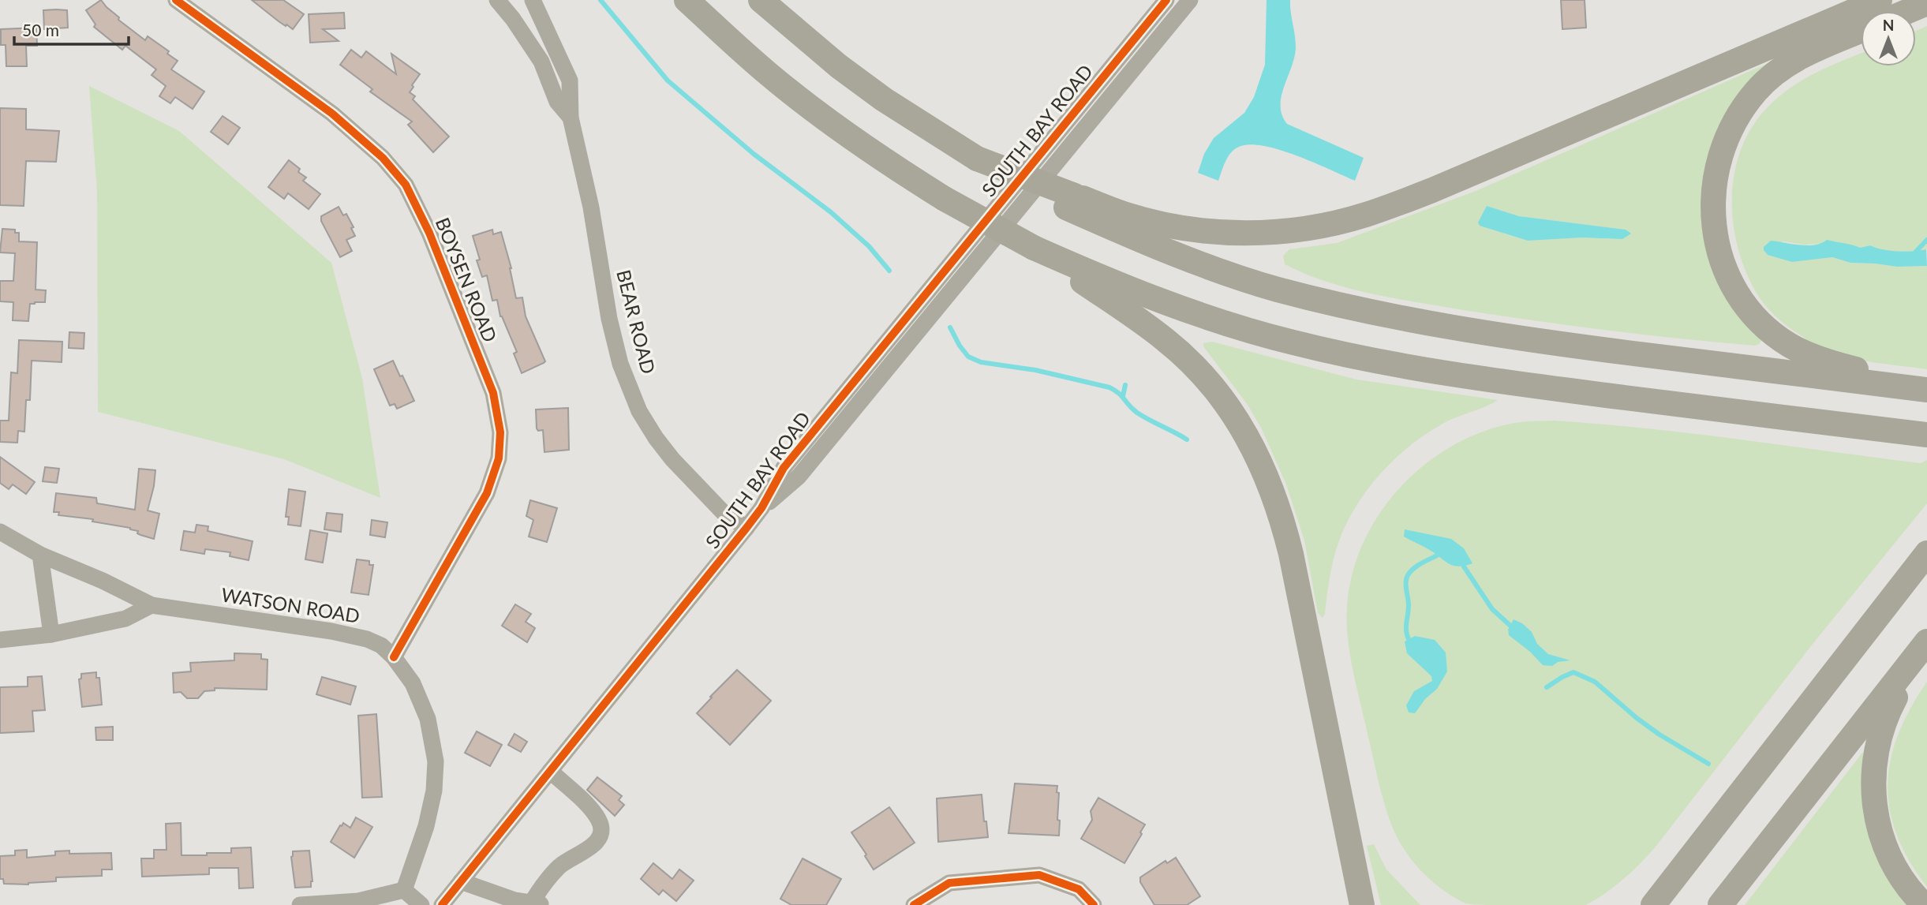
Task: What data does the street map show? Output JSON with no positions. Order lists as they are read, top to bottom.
{
  "streets": {
    "street": [
      "SOUTH BAY ROAD",
      "BOYSEN ROAD",
      "BEAR ROAD",
      "WATSON ROAD"
    ]
  },
  "crossings": [
    ["SOUTH BAY ROAD", "BEAR ROAD"],
    ["BOYSEN ROAD", "WATSON ROAD"]
  ],
  "scale_bar": "50 m",
  "north": "top"
}
